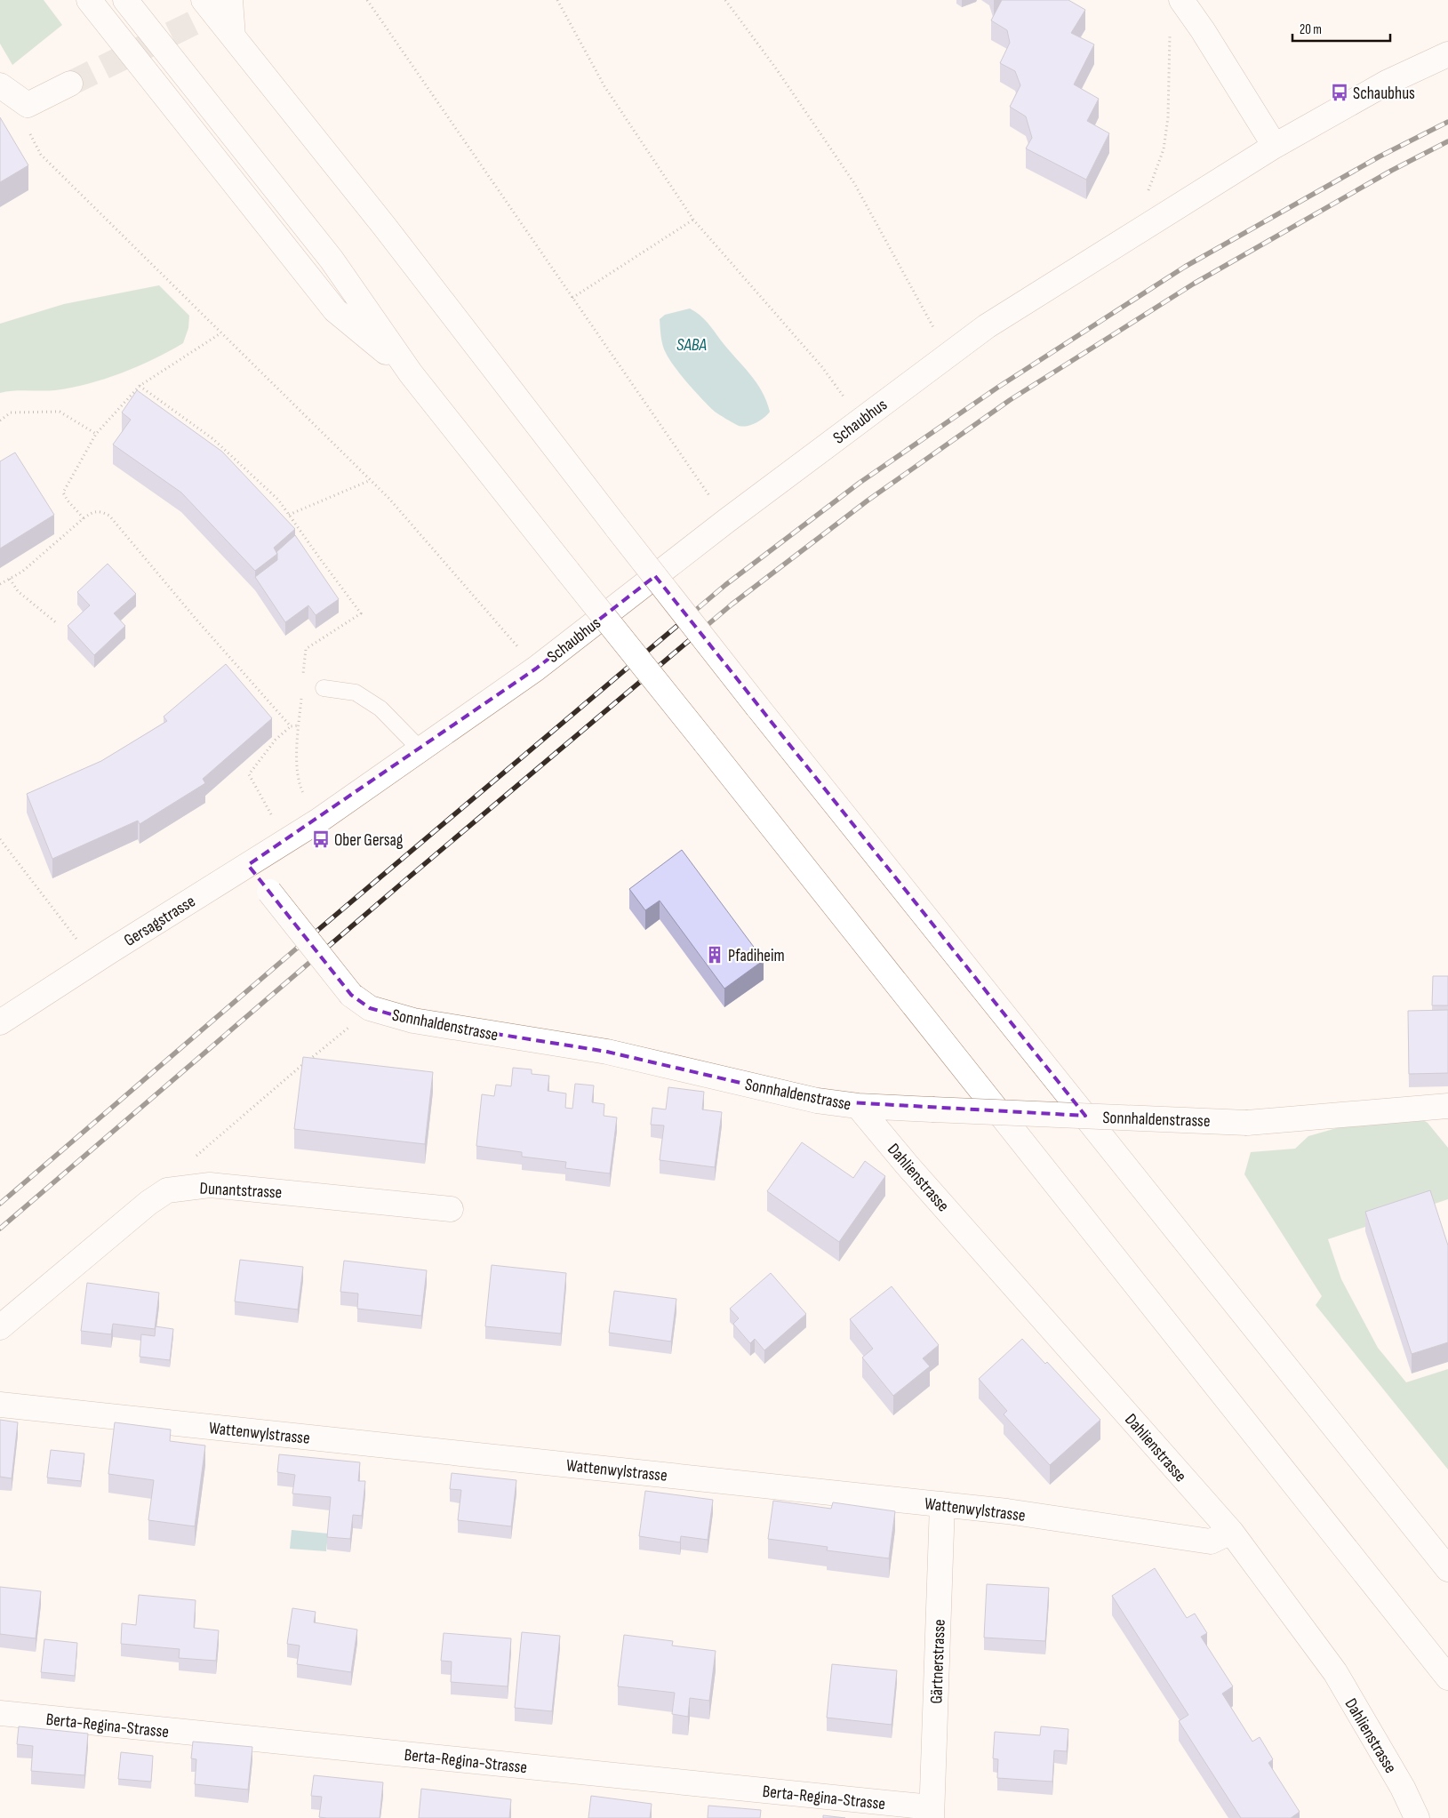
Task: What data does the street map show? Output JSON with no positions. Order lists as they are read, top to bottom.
{
  "streets": {
    "main road": [
      "Schaubhus",
      "Gersagstrasse",
      "Sonnhaldenstrasse",
      "Dahlienstrasse",
      "Dunantstrasse",
      "Wattenwylstrasse",
      "Gärtnerstrasse",
      "Berta-Regina-Strasse"
    ]
  },
  "crossings": [
    ["Schaubhus", "Gersagstrasse"],
    ["Gersagstrasse", "Sonnhaldenstrasse"],
    ["Sonnhaldenstrasse", "Dahlienstrasse"],
    ["Dahlienstrasse", "Wattenwylstrasse"],
    ["Wattenwylstrasse", "Gärtnerstrasse"],
    ["Gärtnerstrasse", "Berta-Regina-Strasse"]
  ],
  "water": ["SABA"],
  "places": {
    "bus stop": ["Schaubhus", "Ober Gersag"],
    "building": ["Pfadiheim"]
  },
  "scale_bar": "20 m"
}
